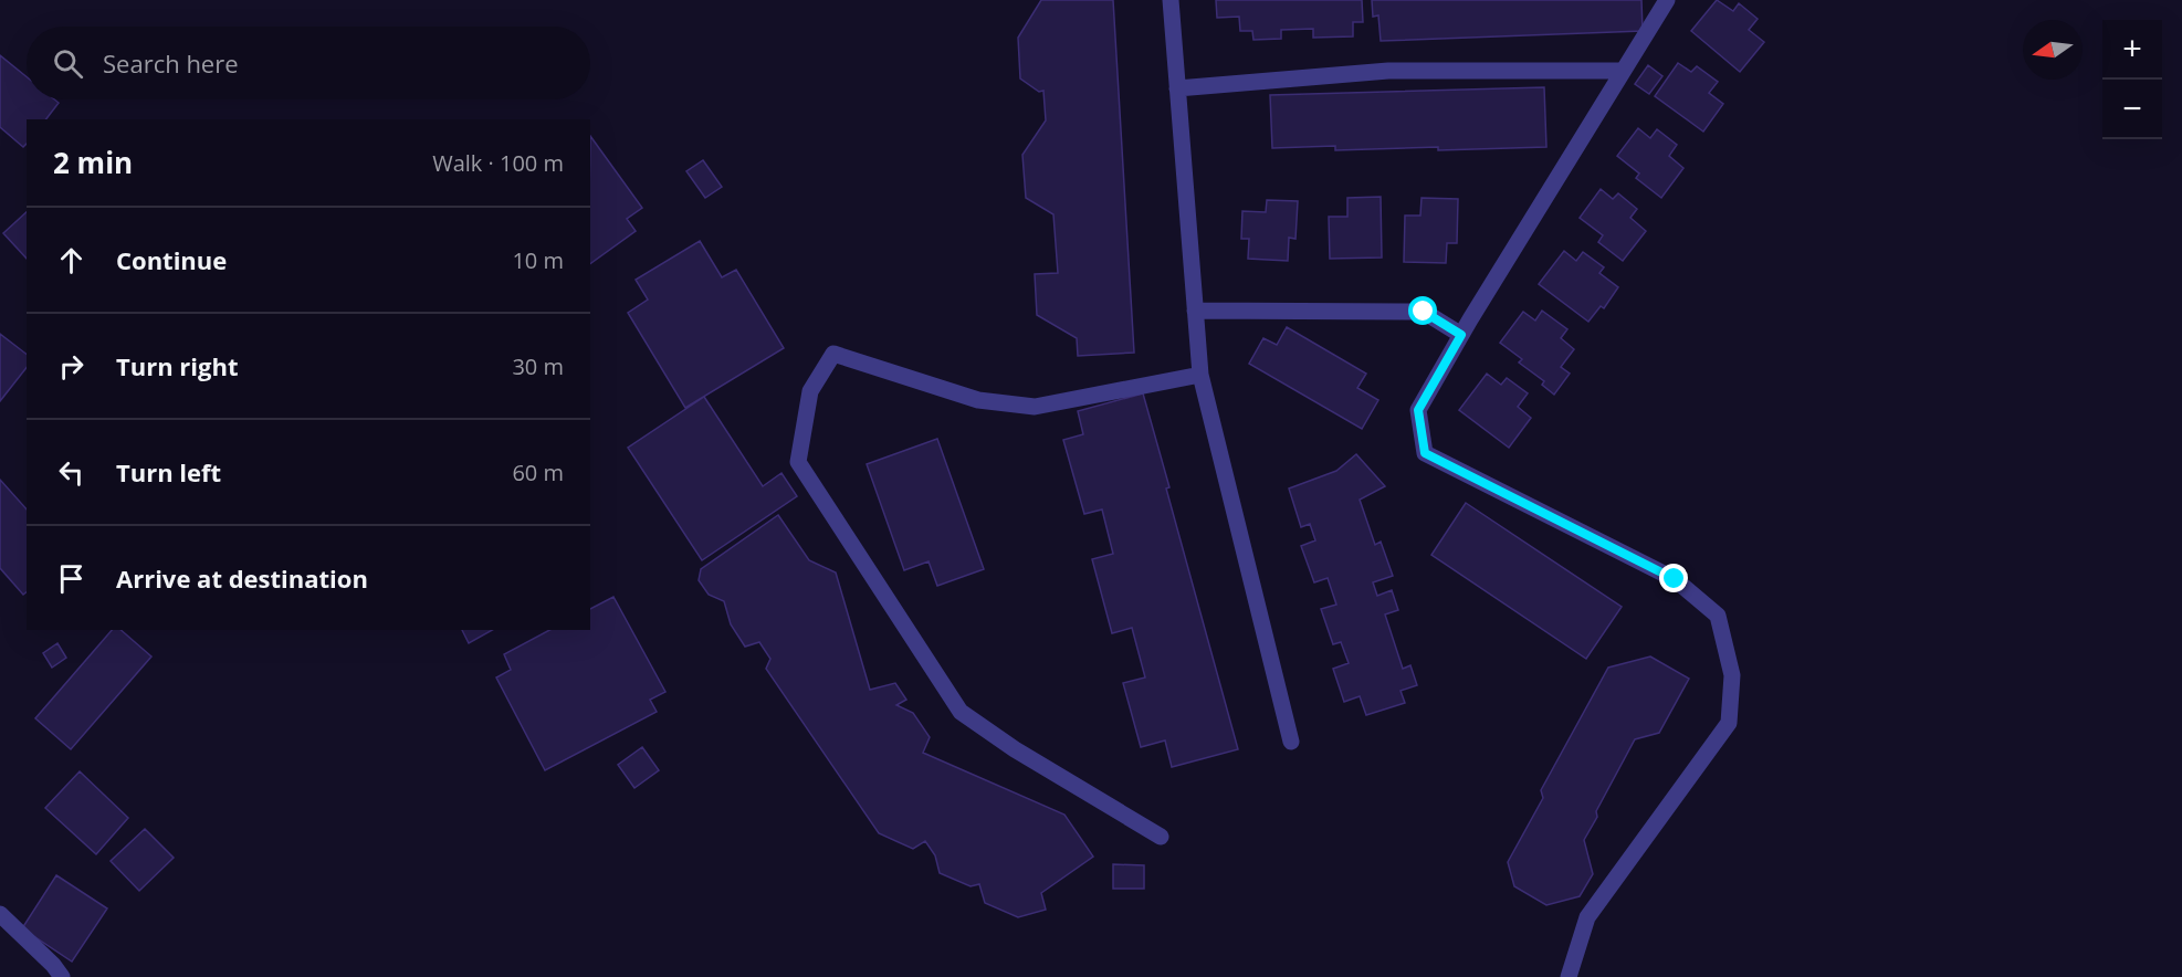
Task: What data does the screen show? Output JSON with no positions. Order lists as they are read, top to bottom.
{
  "north": "left",
  "page": {
    "map_buttons": ["+", "−"],
    "search": "Search here",
    "heading": ["2 min", "Walk · 100 m"],
    "list": [
      ["Continue", "10 m"],
      ["Turn right", "30 m"],
      ["Turn left", "60 m"],
      "Arrive at destination"
    ]
  }
}
